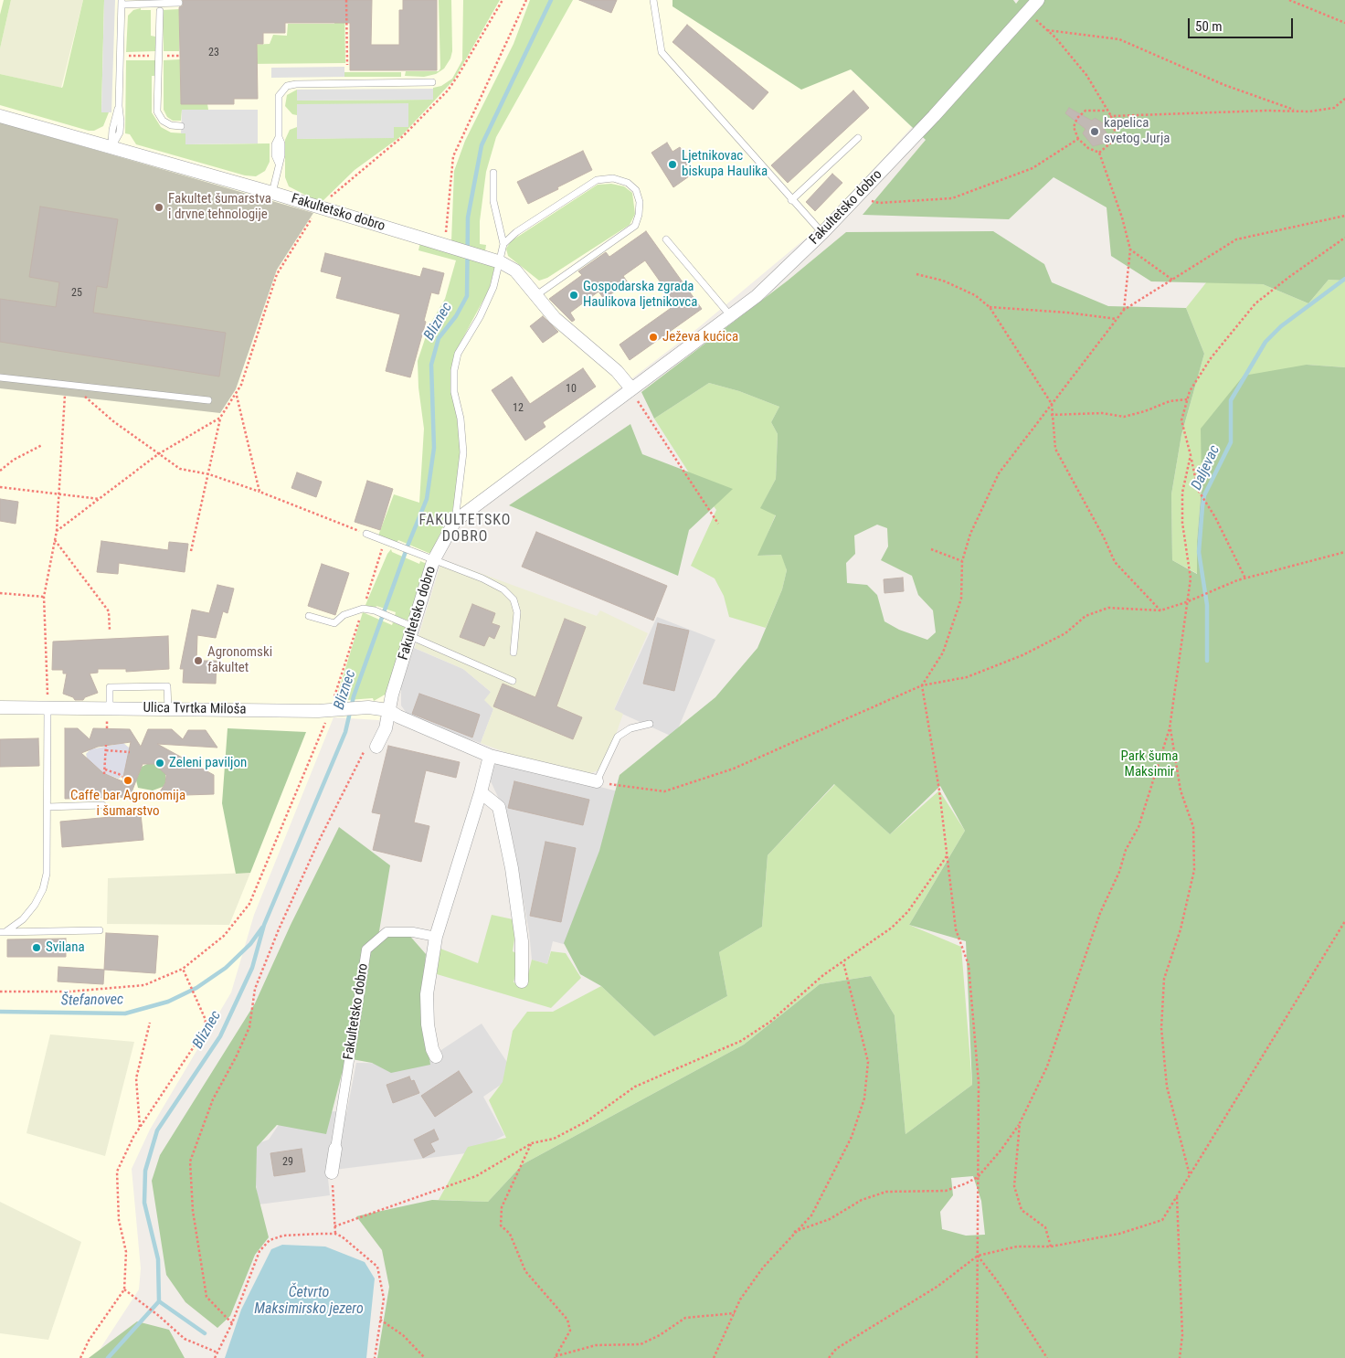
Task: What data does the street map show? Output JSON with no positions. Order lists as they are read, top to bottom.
{
  "streets": {
    "street": ["Fakultetsko dobro", "Ulica Tvrtka Miloša"]
  },
  "crossings": [
    ["Fakultetsko dobro", "Ulica Tvrtka Miloša"]
  ],
  "districts": ["FAKULTETSKO DOBRO"],
  "water": [
    "Bliznec",
    "Daljevac",
    "Štefanovec",
    "Četvrto Maksimirsko jezero"
  ],
  "parks": ["Park šuma Maksimir"],
  "places": [
    "kapelica svetog Jurja",
    "Ljetnikovac biskupa Haulika",
    "Fakultet šumarstva i drvne tehnologije",
    "Gospodarska zgrada Haulikova ljetnikovca",
    "Ježeva kućica",
    "Agronomski fakultet",
    "Zeleni paviljon",
    "Caffe bar Agronomija i šumarstvo",
    "Svilana"
  ],
  "house_numbers": [
    "23",
    "25",
    "10",
    "12",
    "29"
  ],
  "scale_bar": "50 m"
}
